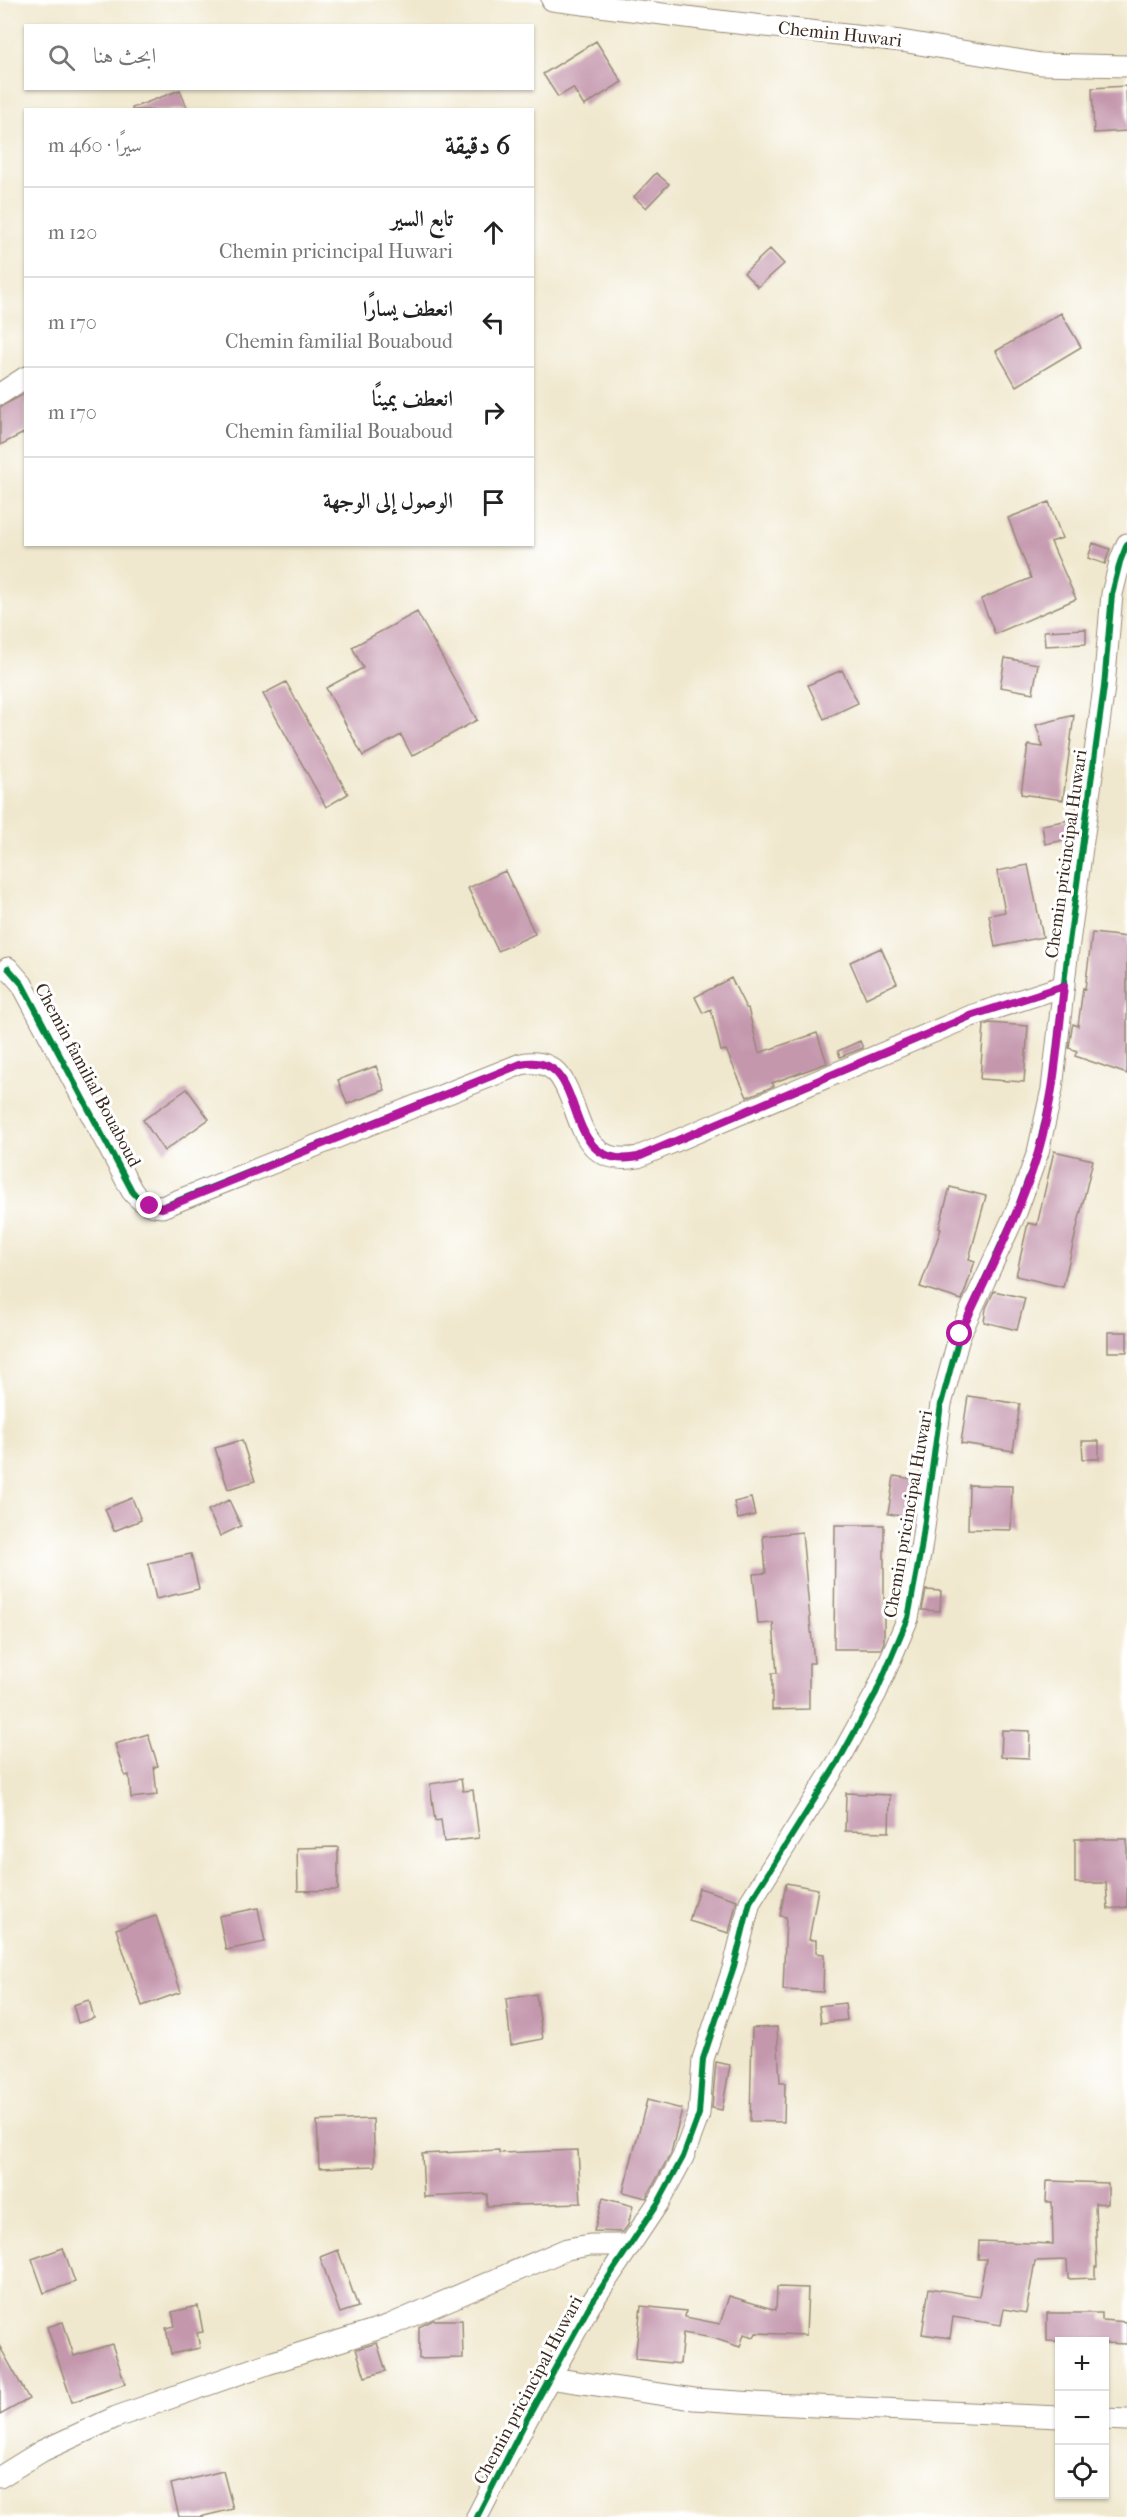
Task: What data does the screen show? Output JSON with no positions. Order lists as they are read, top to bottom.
{
  "streets": {
    "street": ["Chemin Huwari", "Chemin pricincipal Huwari", "Chemin familial Bouaboud"]
  },
  "crossings": [
    ["Chemin pricincipal Huwari", "Chemin familial Bouaboud"]
  ],
  "page": {
    "search": "ابحث هنا",
    "heading": ["6 دقيقة", "سيرًا · 460 m"],
    "list": [
      ["تابع السير", "Chemin pricincipal Huwari", "120 m"],
      ["انعطف يسارًا", "Chemin familial Bouaboud", "170 m"],
      ["انعطف يمينًا", "Chemin familial Bouaboud", "170 m"],
      "الوصول إلى الوجهة"
    ],
    "map_buttons": ["+", "−"]
  }
}
